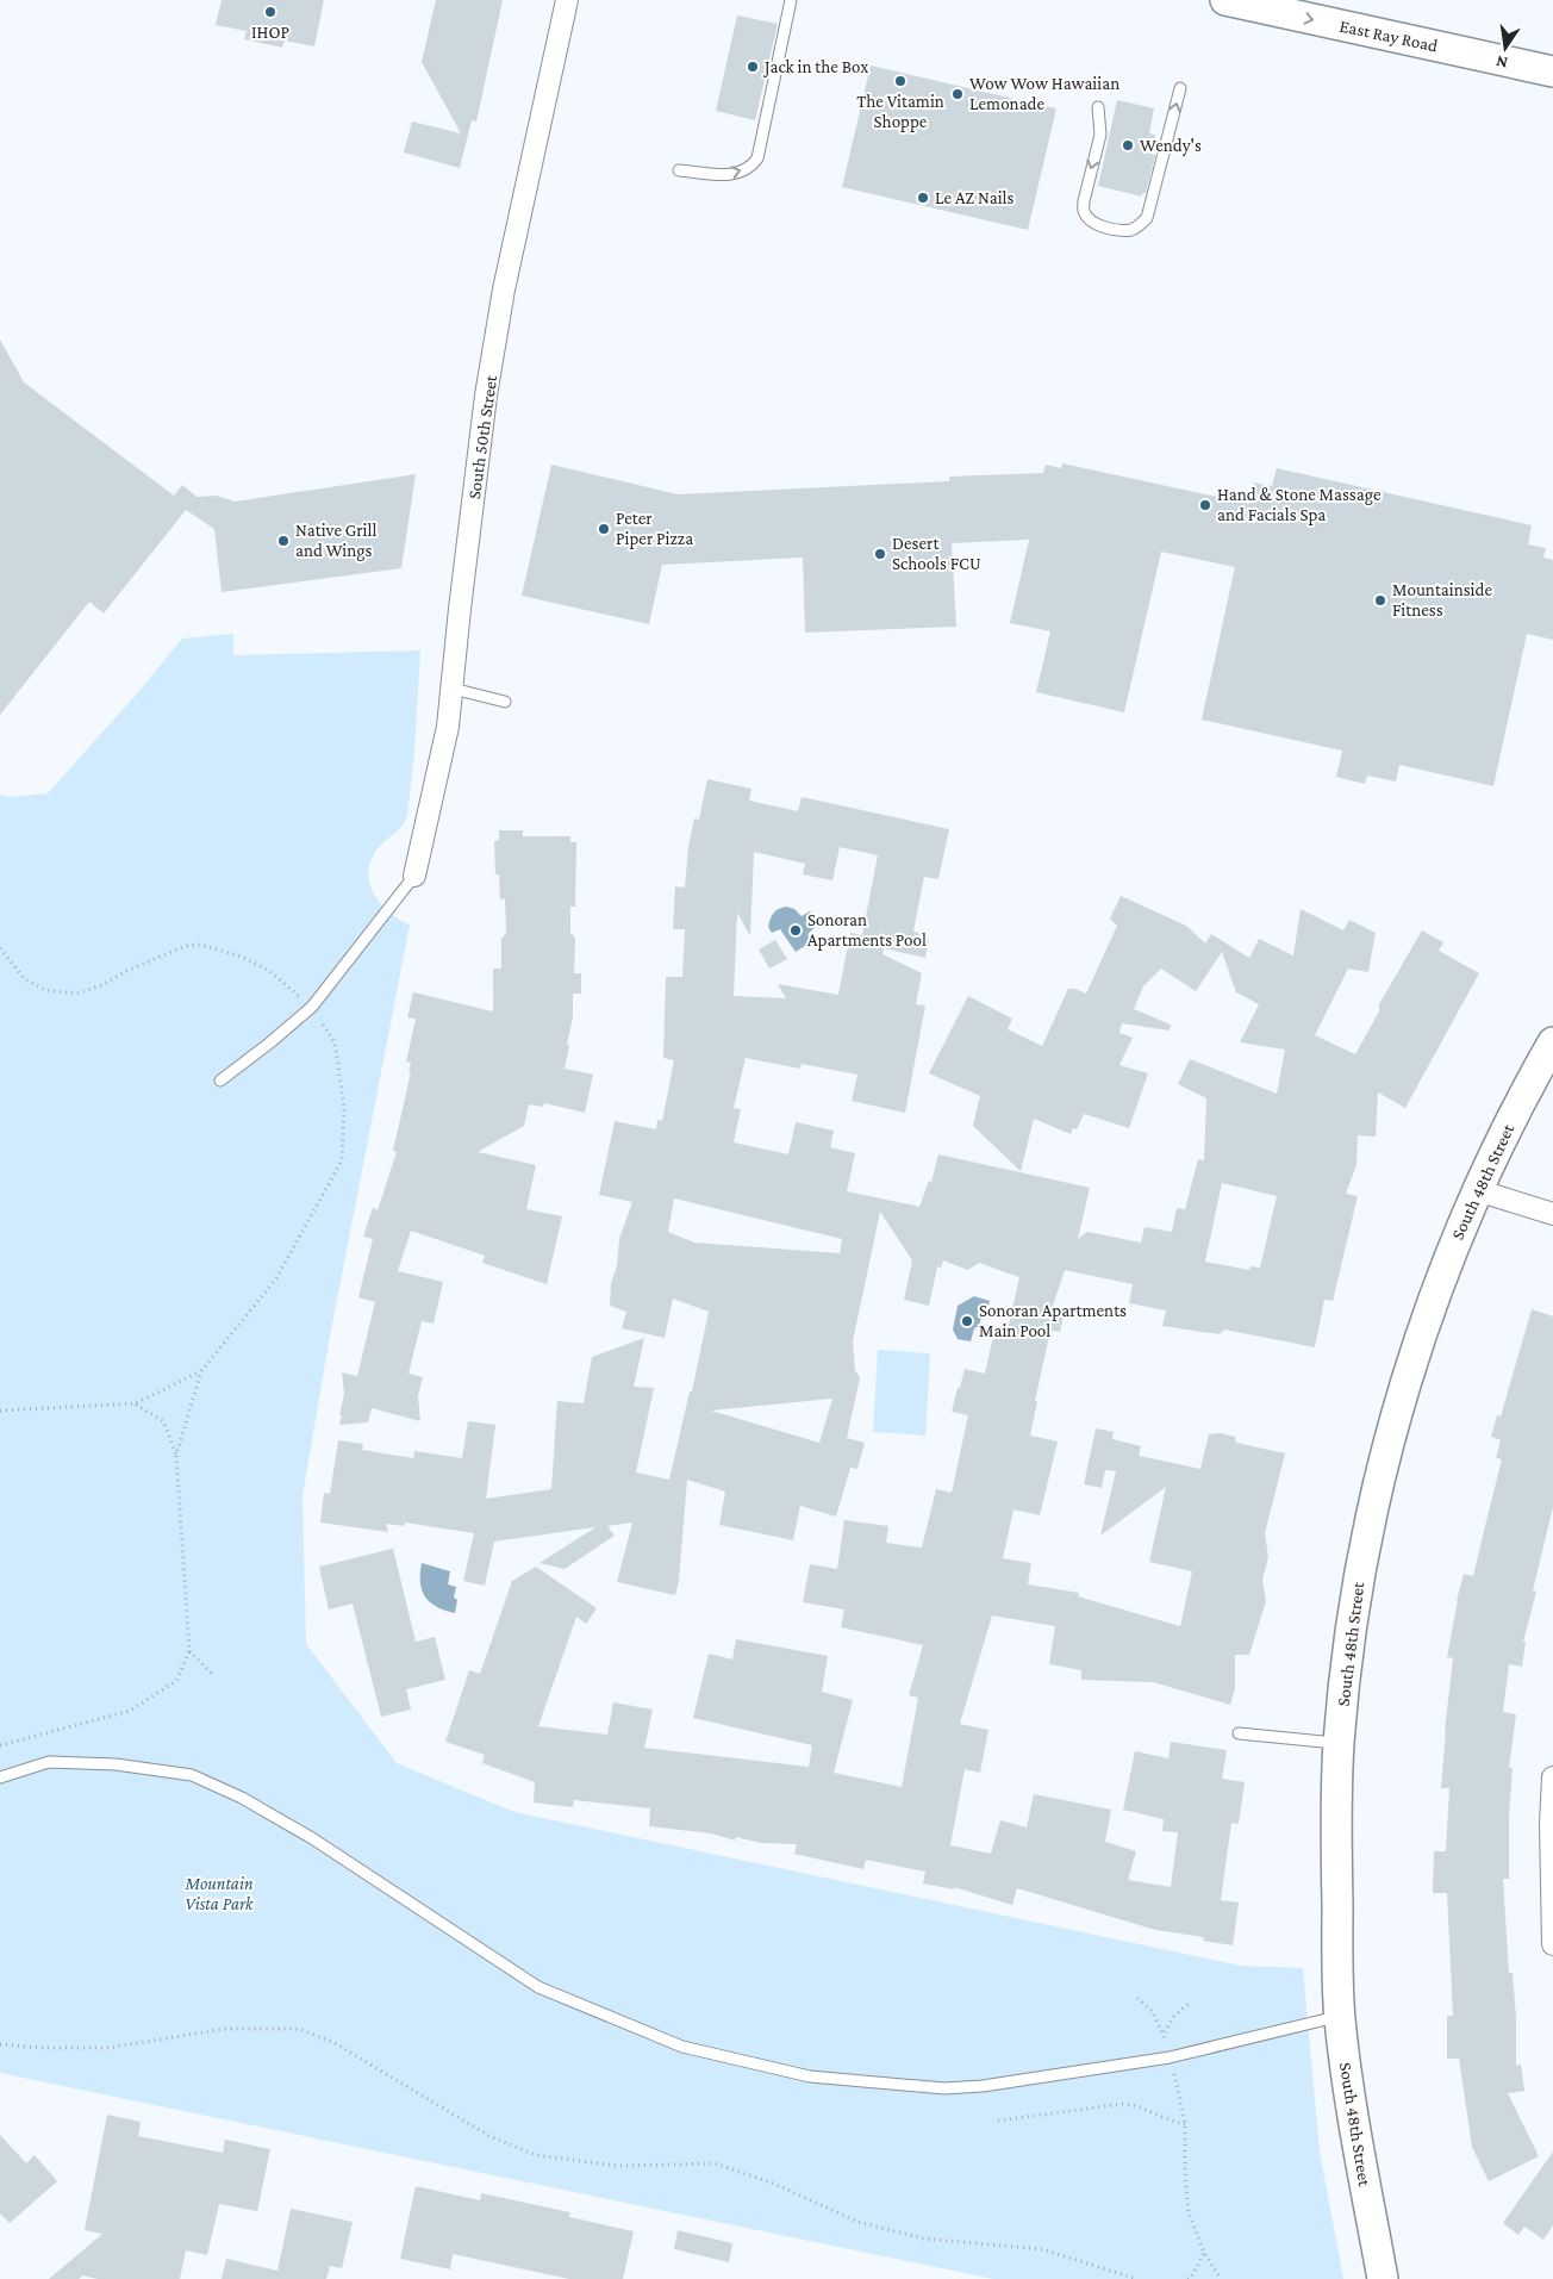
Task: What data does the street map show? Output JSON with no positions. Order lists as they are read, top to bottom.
{
  "streets": {
    "main road": ["East Ray Road", "South 48th Street"],
    "street": ["South 50th Street"]
  },
  "one_way": ["East Ray Road"],
  "parks": ["Mountain Vista Park"],
  "places": [
    "IHOP",
    "Jack in the Box",
    "The Vitamin Shoppe",
    "Wow Wow Hawaiian Lemonade",
    "Wendy's",
    "Le AZ Nails",
    "Hand & Stone Massage and Facials Spa",
    "Peter Piper Pizza",
    "Native Grill and Wings",
    "Desert Schools FCU",
    "Mountainside Fitness",
    "Sonoran Apartments Pool",
    "Sonoran Apartments Main Pool"
  ],
  "north": "bottom"
}
